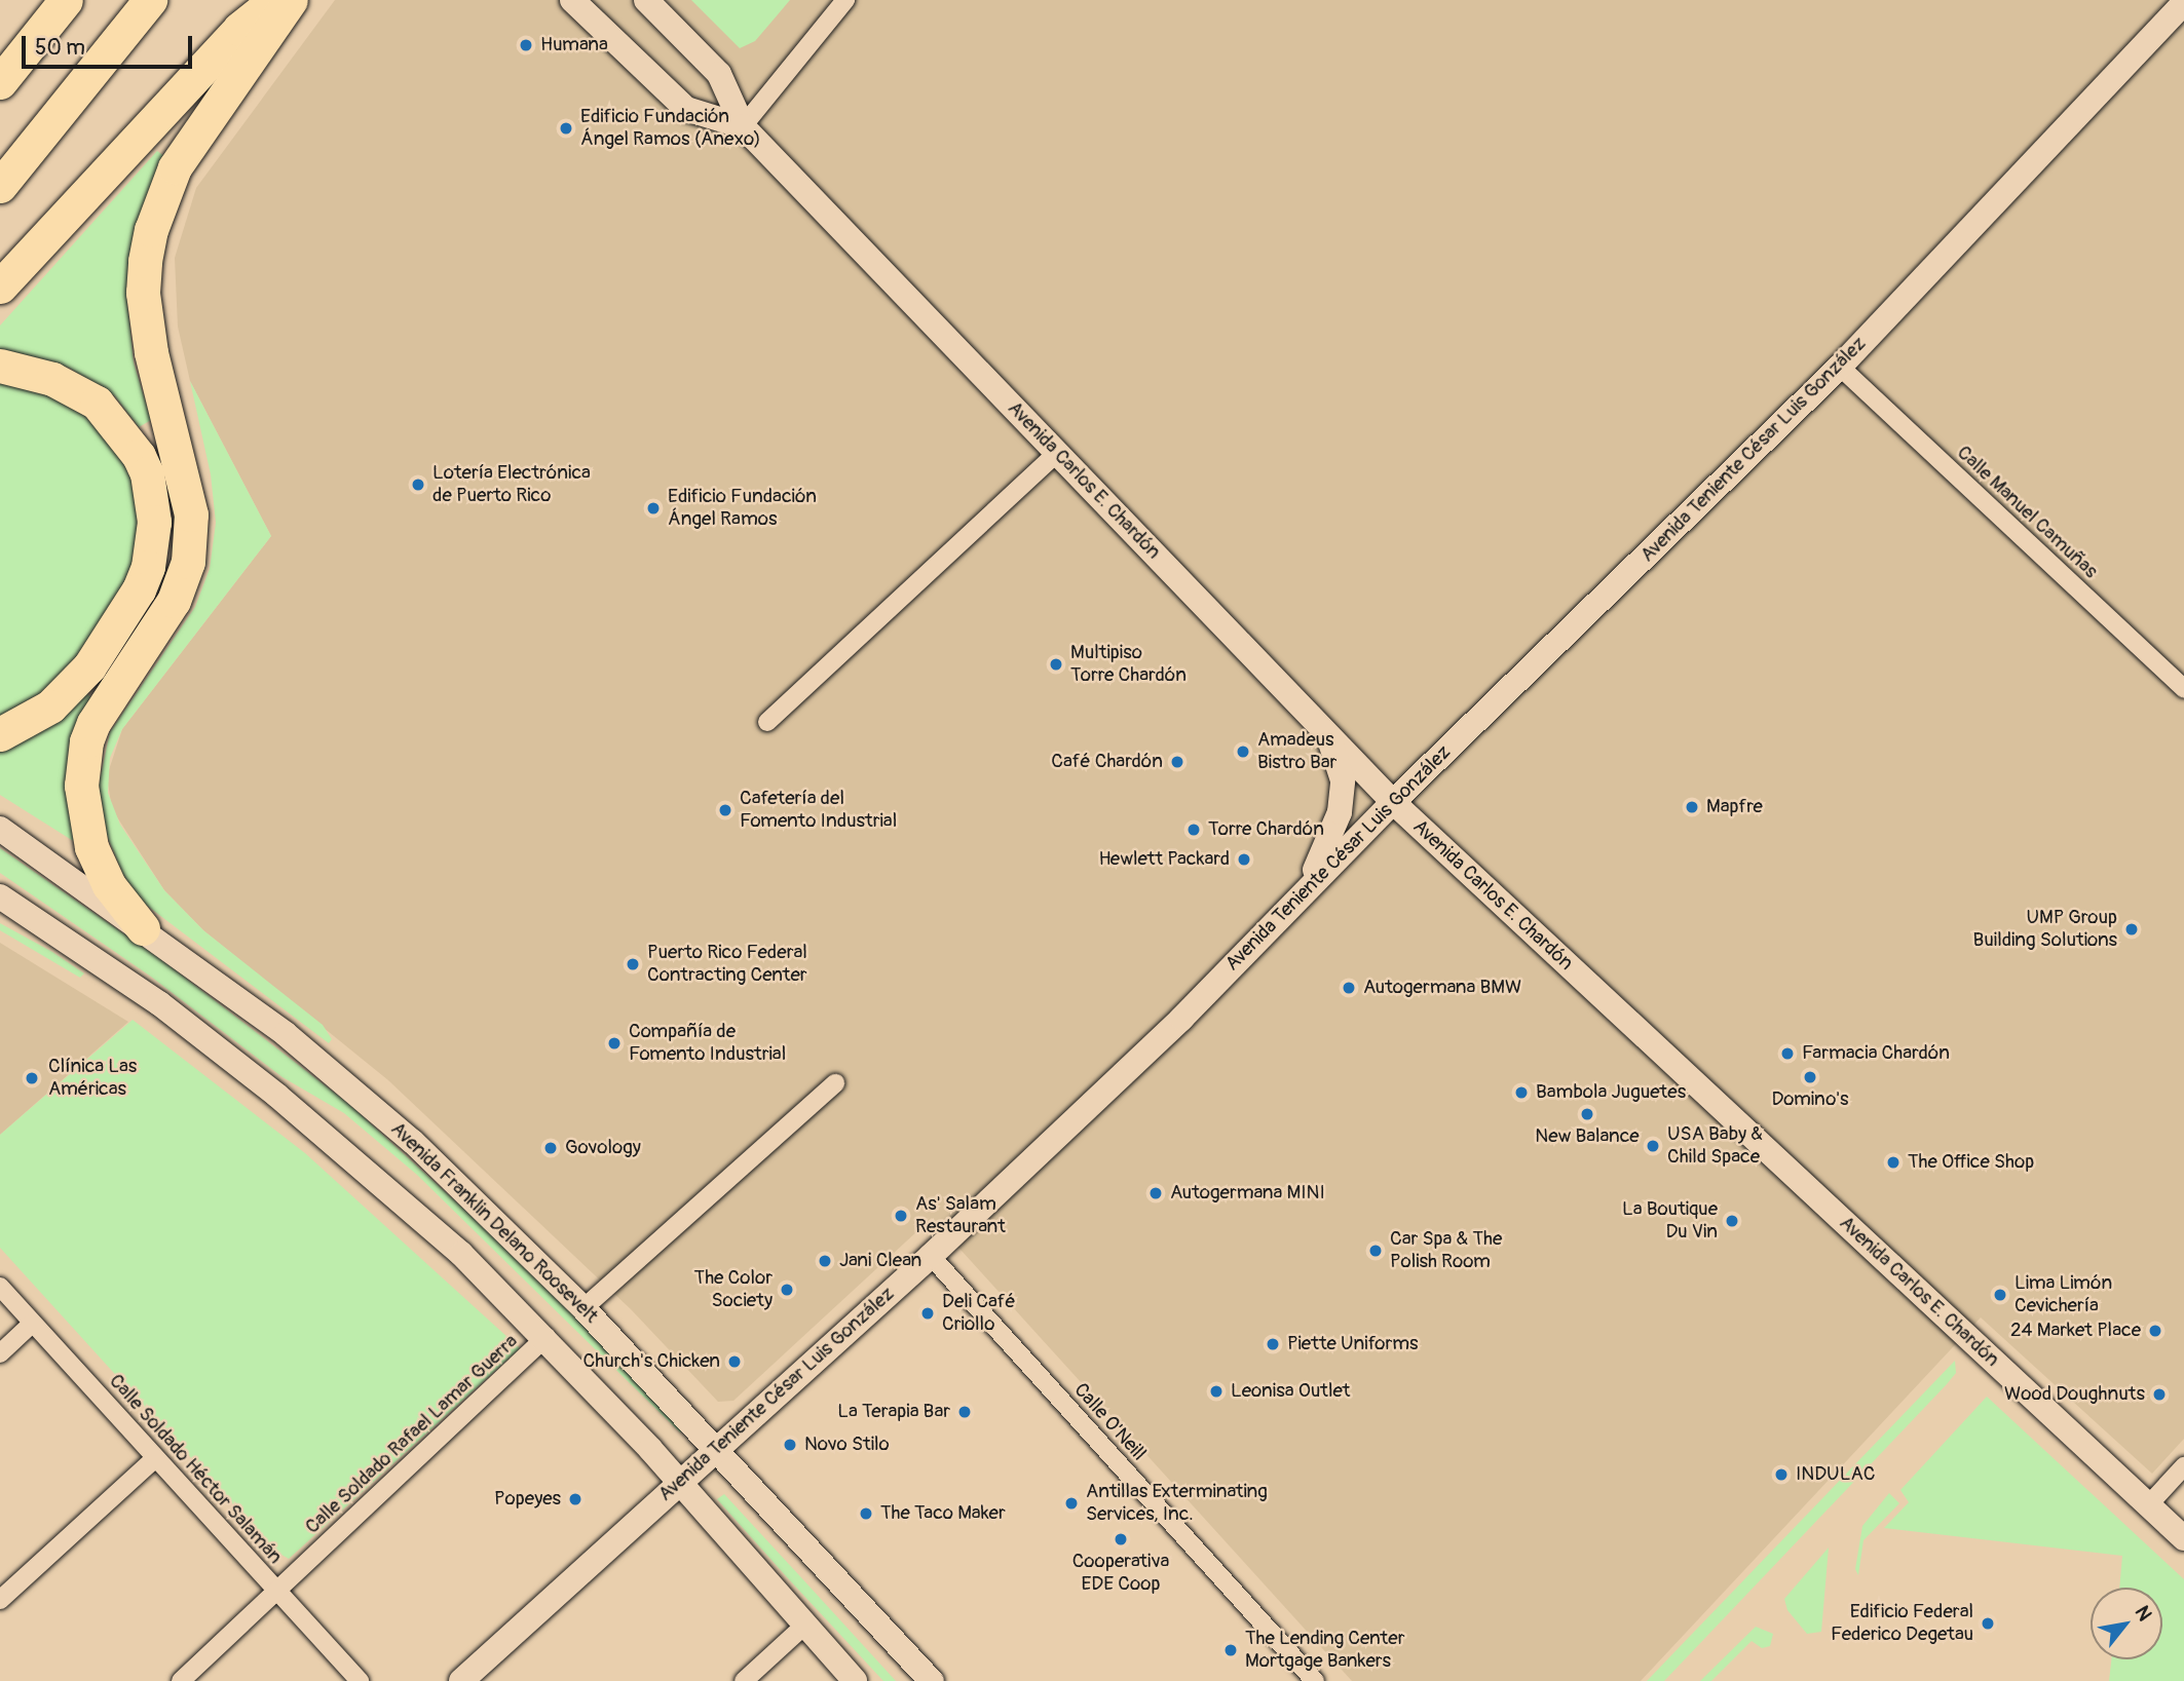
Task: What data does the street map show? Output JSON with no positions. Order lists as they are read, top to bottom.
{
  "streets": {
    "street": [
      "Avenida Teniente César Luis González",
      "Avenida Carlos E. Chardón",
      "Calle Manuel Camuñas",
      "Avenida Franklin Delano Roosevelt",
      "Calle O'Neill",
      "Calle Soldado Rafael Lamar Guerra",
      "Calle Soldado Héctor Salamán"
    ]
  },
  "crossings": [
    ["Avenida Teniente César Luis González", "Avenida Carlos E. Chardón"],
    ["Avenida Teniente César Luis González", "Calle Manuel Camuñas"],
    ["Avenida Teniente César Luis González", "Avenida Franklin Delano Roosevelt"],
    ["Avenida Teniente César Luis González", "Calle O'Neill"],
    ["Calle Soldado Rafael Lamar Guerra", "Calle Soldado Héctor Salamán"]
  ],
  "places": [
    "Humana",
    "Edificio Fundación Ángel Ramos (Anexo)",
    "Lotería Electrónica de Puerto Rico",
    "Edificio Fundación Ángel Ramos",
    "Multipiso Torre Chardón",
    "Amadeus Bistro Bar",
    "Café Chardón",
    "Mapfre",
    "Cafetería del Fomento Industrial",
    "Torre Chardón",
    "Hewlett Packard",
    "UMP Group Building Solutions",
    "Puerto Rico Federal Contracting Center",
    "Autogermana BMW",
    "Compañía de Fomento Industrial",
    "Farmacia Chardón",
    "Domino's",
    "Clínica Las Américas",
    "Bambola Juguetes",
    "New Balance",
    "USA Baby & Child Space",
    "Govology",
    "The Office Shop",
    "Autogermana MINI",
    "As' Salam Restaurant",
    "La Boutique Du Vin",
    "Car Spa & The Polish Room",
    "Jani Clean",
    "The Color Society",
    "Lima Limón Cevichería",
    "Deli Café Criollo",
    "24 Market Place",
    "Piette Uniforms",
    "Church's Chicken",
    "Leonisa Outlet",
    "Wood Doughnuts",
    "La Terapia Bar",
    "Novo Stilo",
    "INDULAC",
    "Popeyes",
    "Antillas Exterminating Services, Inc.",
    "The Taco Maker",
    "Cooperativa EDE Coop",
    "Edificio Federal Federico Degetau",
    "The Lending Center Mortgage Bankers"
  ],
  "scale_bar": "50 m",
  "north": "top right"
}
